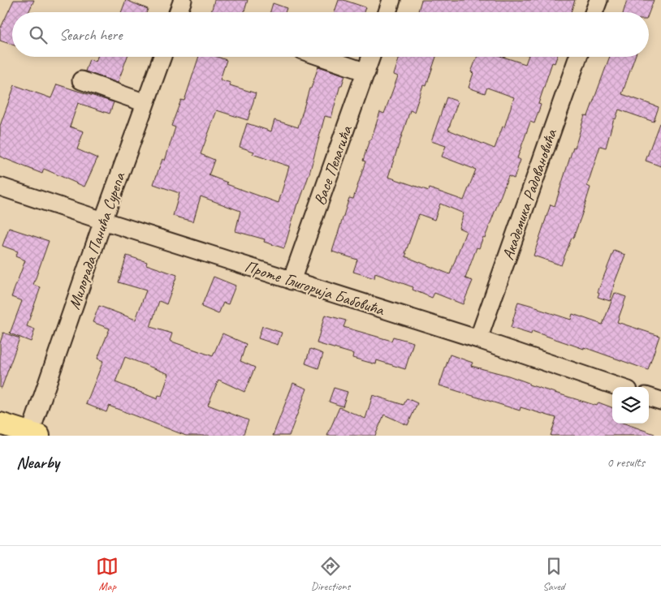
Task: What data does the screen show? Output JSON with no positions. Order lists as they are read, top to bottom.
{
  "streets": {
    "street": [
      "Васе Пелагића",
      "Академика Радовановића",
      "Милорада Панића Сурепа",
      "Проте Глигорија Бабовића"
    ]
  },
  "crossings": [
    ["Васе Пелагића", "Проте Глигорија Бабовића"],
    ["Академика Радовановића", "Проте Глигорија Бабовића"],
    ["Милорада Панића Сурепа", "Проте Глигорија Бабовића"]
  ],
  "page": {
    "search": "Search here",
    "heading": ["Nearby", "0 results"],
    "nav": ["Map", "Directions", "Saved"]
  }
}
